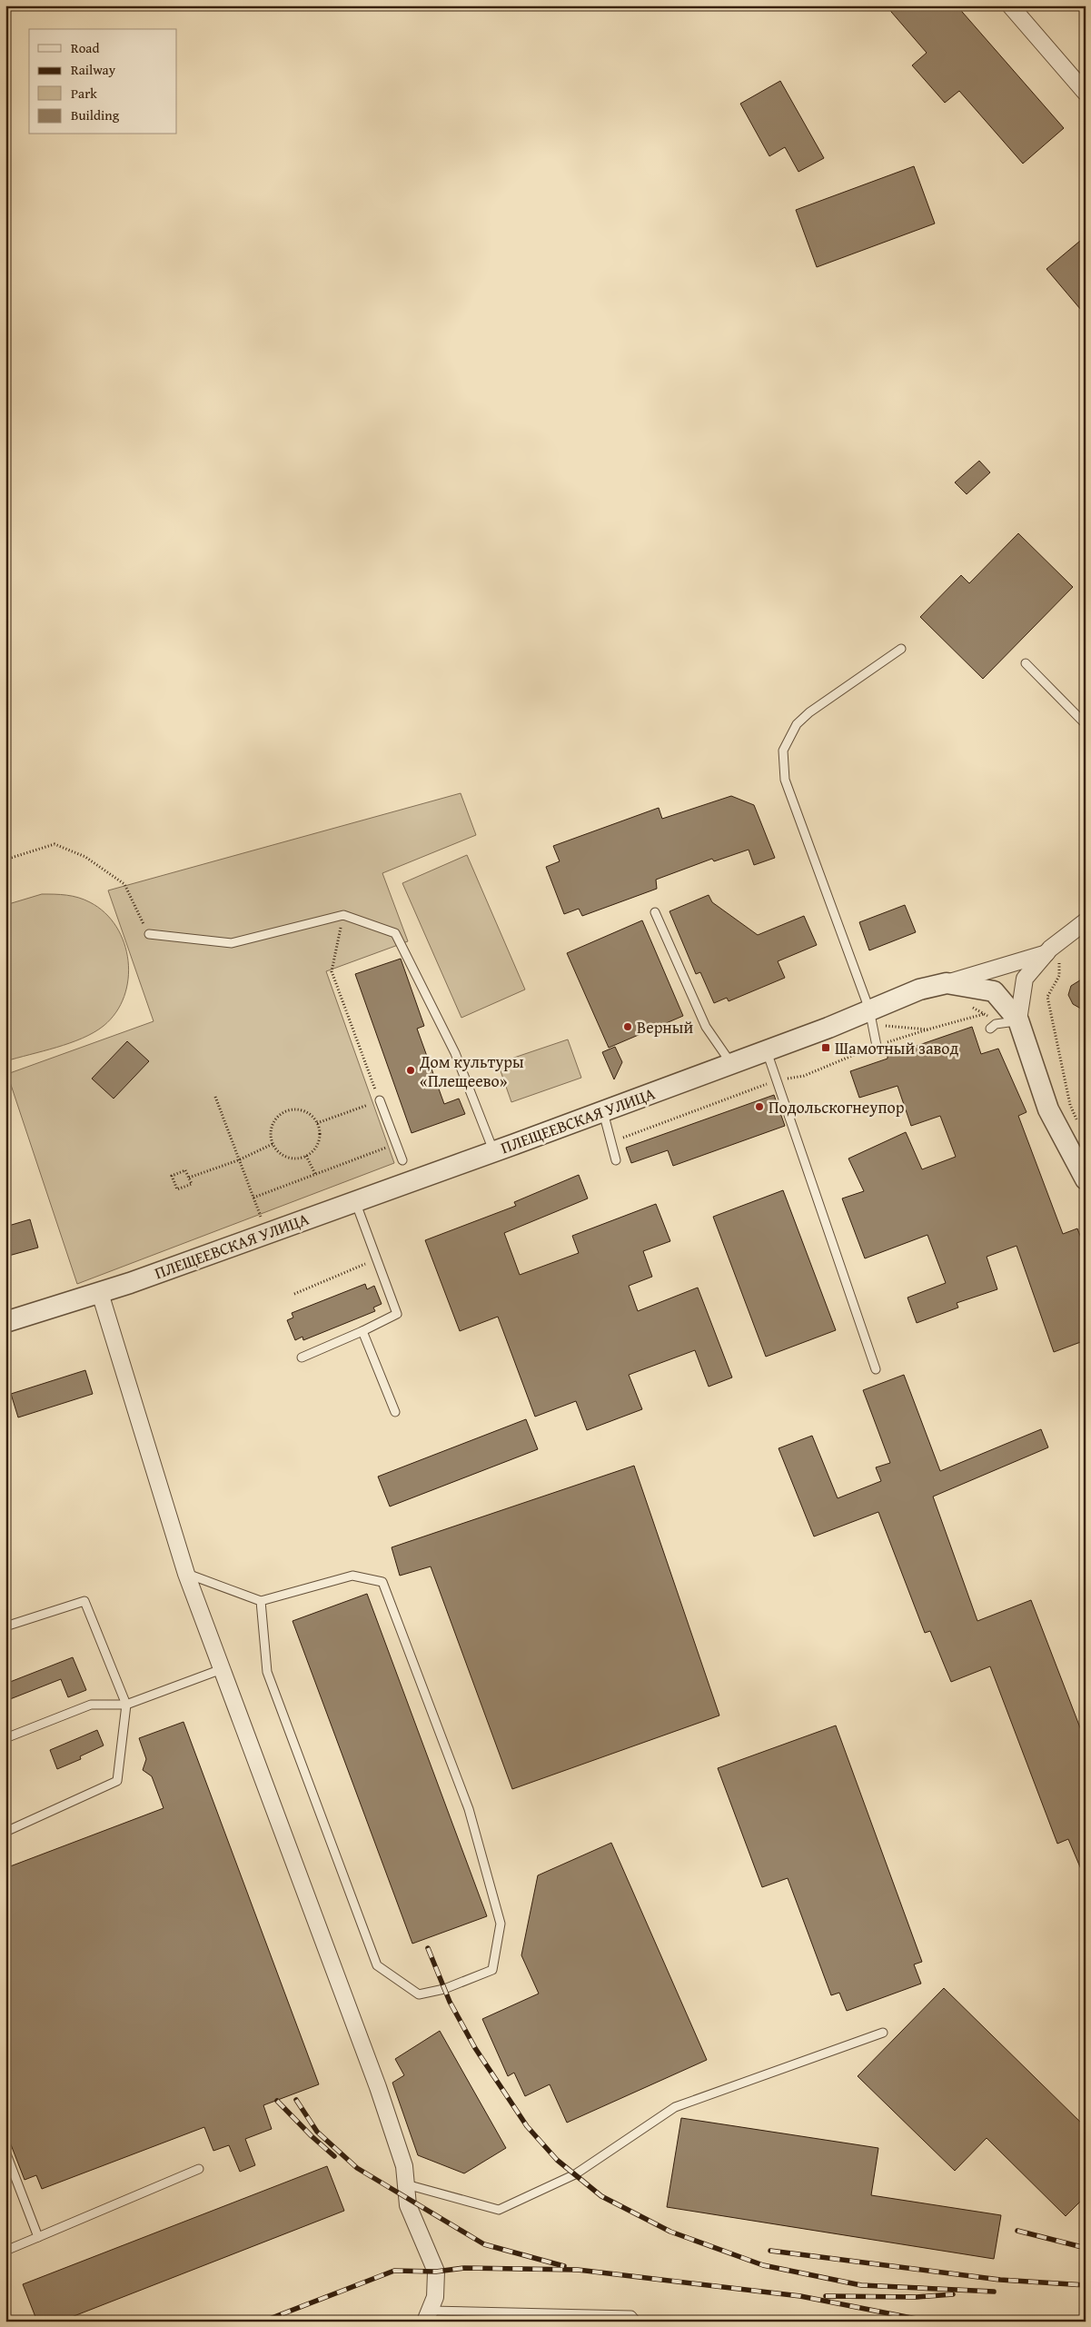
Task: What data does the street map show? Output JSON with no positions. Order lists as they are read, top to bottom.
{
  "streets": {
    "street": ["ПЛЕЩЕЕВСКАЯ УЛИЦА"]
  },
  "places": {
    "other": ["Верный", "Дом культуры «Плещеево»", "Подольскогнеупор"],
    "transit": ["Шамотный завод"]
  },
  "legend": [
    "Road",
    "Railway",
    "Park",
    "Building"
  ]
}
